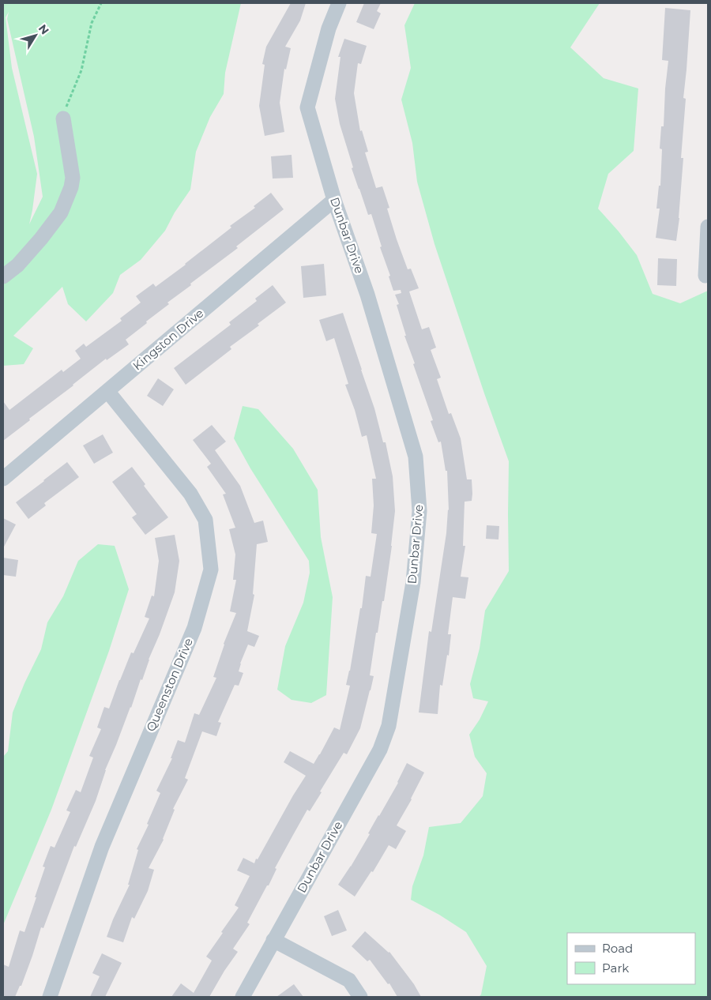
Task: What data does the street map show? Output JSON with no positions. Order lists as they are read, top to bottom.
{
  "streets": {
    "street": ["Dunbar Drive", "Kingston Drive", "Queenston Drive"]
  },
  "crossings": [
    ["Dunbar Drive", "Kingston Drive"],
    ["Kingston Drive", "Queenston Drive"]
  ],
  "legend": ["Road", "Park"],
  "north": "top right"
}
